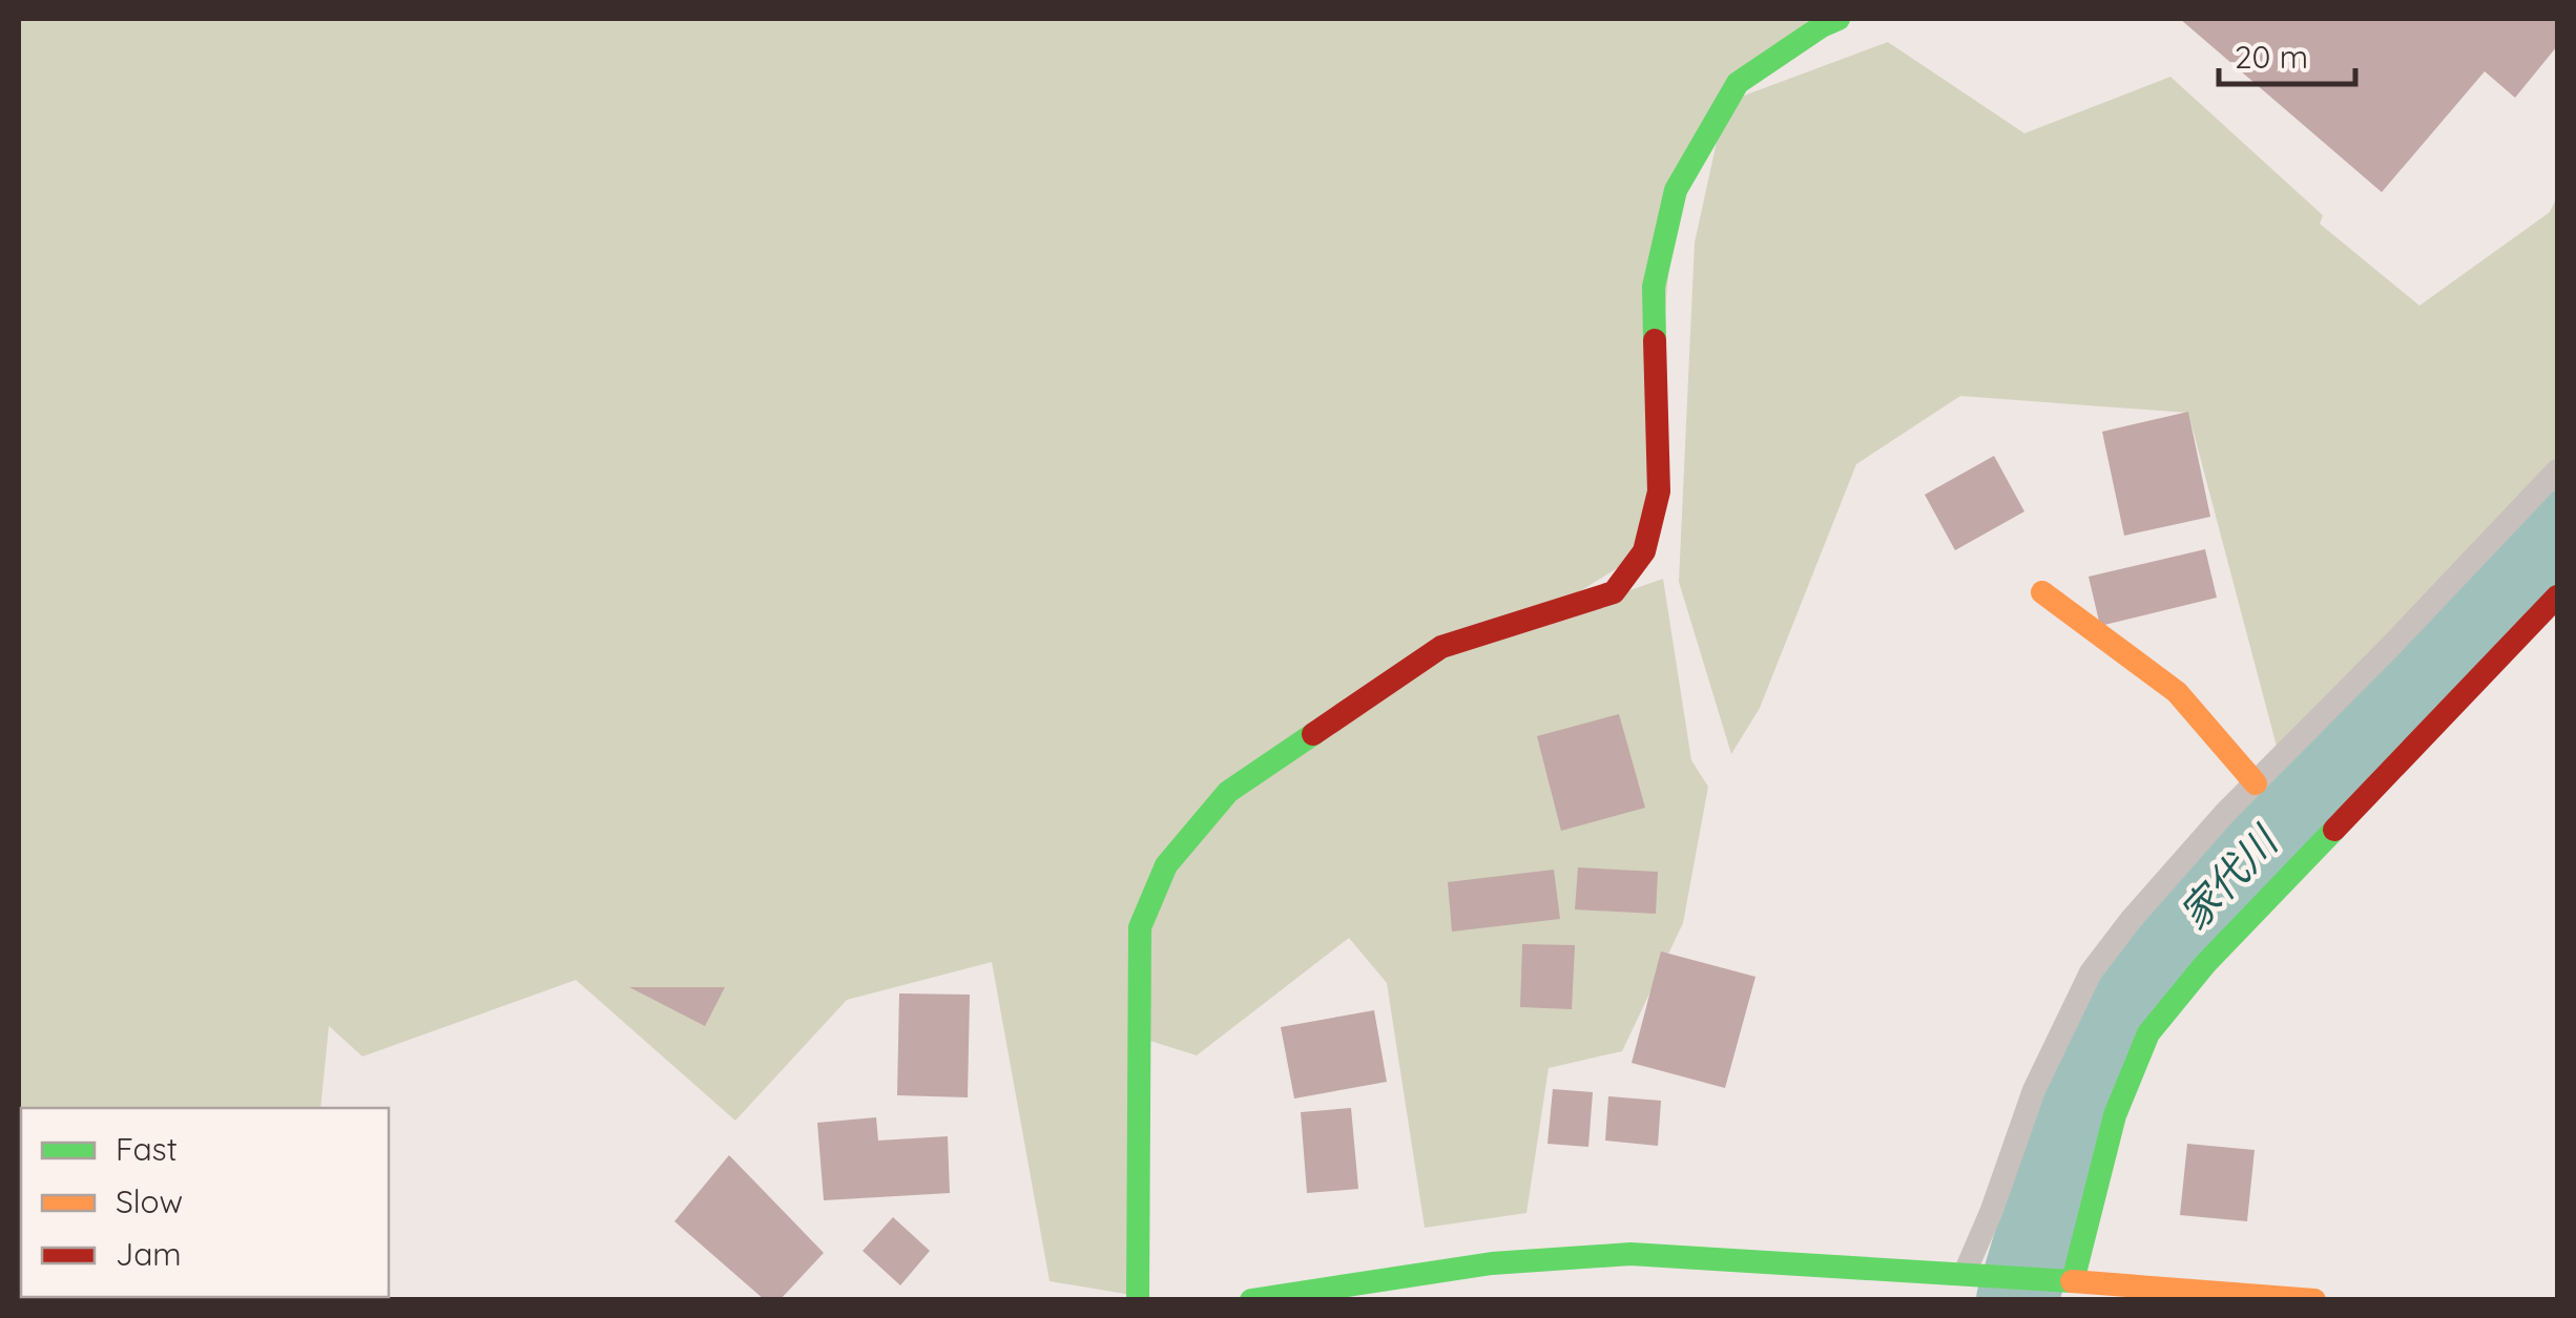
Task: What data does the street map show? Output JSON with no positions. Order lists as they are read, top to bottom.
{
  "water": ["家代川"],
  "legend": ["Fast", "Slow", "Jam"],
  "scale_bar": "20 m"
}
